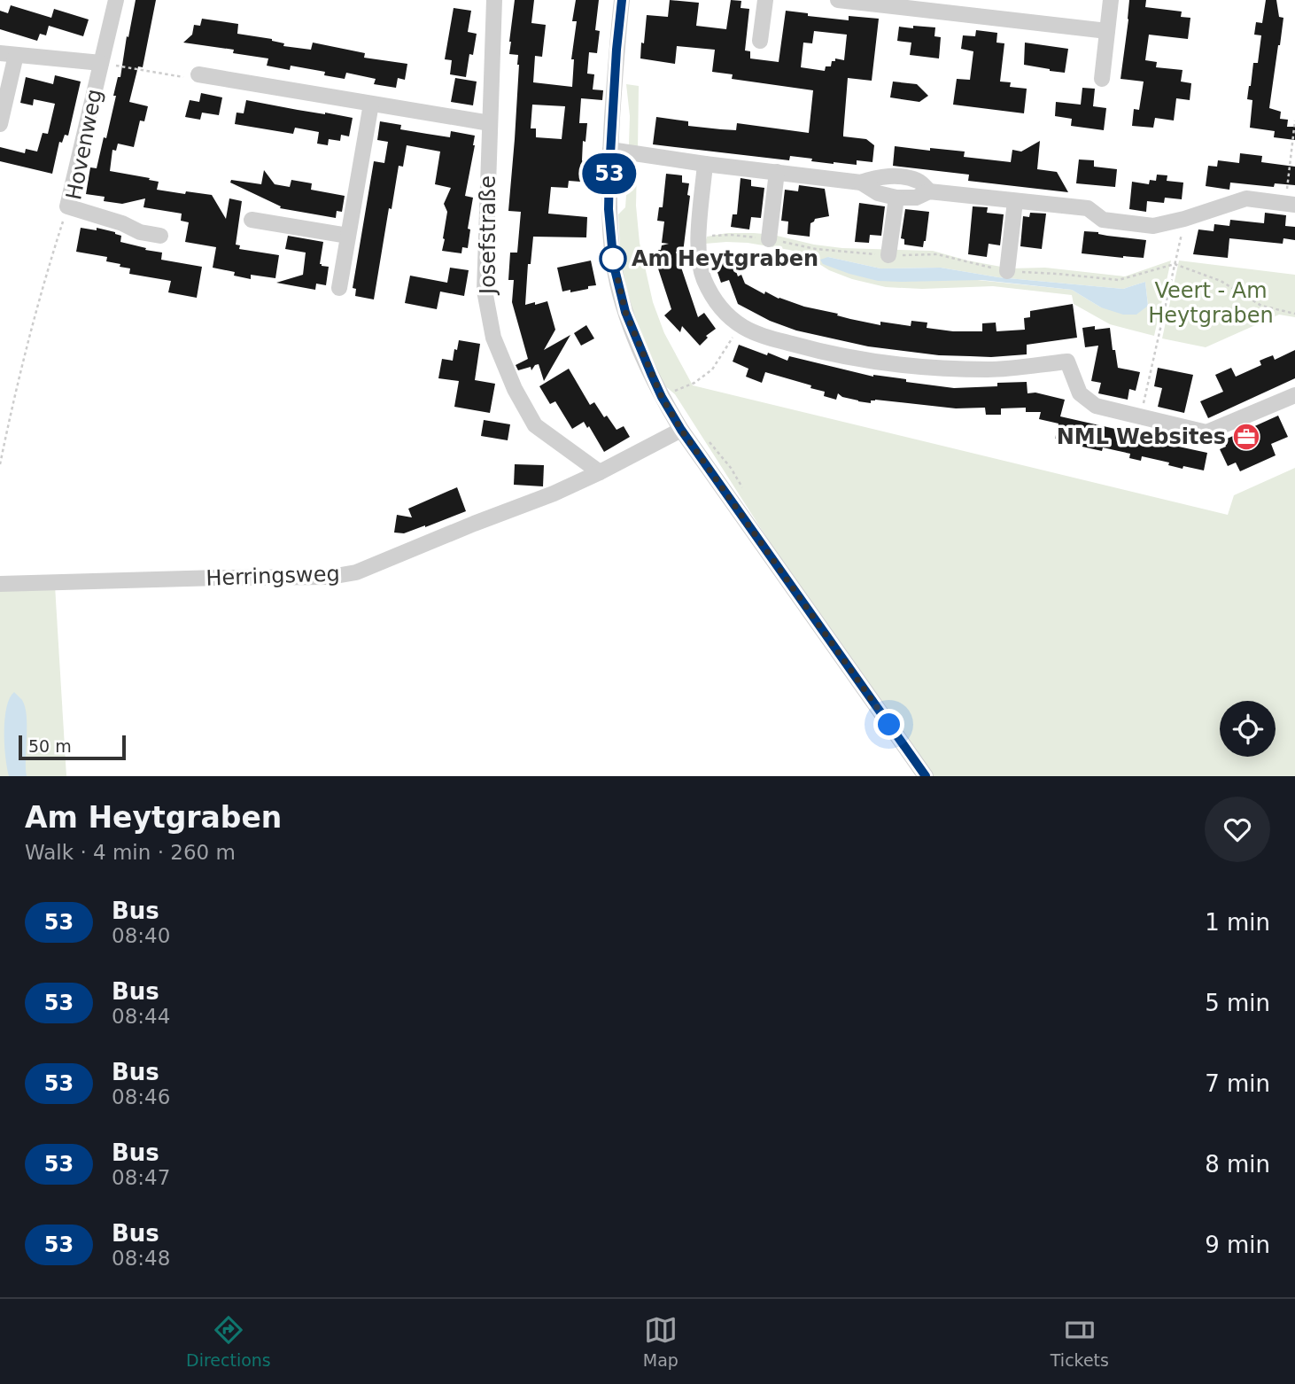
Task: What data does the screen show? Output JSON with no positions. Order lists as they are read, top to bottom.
{
  "streets": {
    "street": ["Hovenweg", "Josefstraße", "Herringsweg"]
  },
  "crossings": [
    ["Josefstraße", "Herringsweg"]
  ],
  "parks": ["Veert - Am Heytgraben"],
  "places": {
    "other": ["Am Heytgraben"],
    "office": ["NML Websites"]
  },
  "lines": ["bus line 53"],
  "scale_bar": "50 m",
  "page": {
    "on_map": "53",
    "scale": "50 m",
    "heading": ["Am Heytgraben", "Walk · 4 min · 260 m"],
    "list": [
      {
        "mark": "53",
        "name": "Bus",
        "note": "08:40",
        "value": "1 min"
      },
      {
        "mark": "53",
        "name": "Bus",
        "note": "08:44",
        "value": "5 min"
      },
      {
        "mark": "53",
        "name": "Bus",
        "note": "08:46",
        "value": "7 min"
      },
      {
        "mark": "53",
        "name": "Bus",
        "note": "08:47",
        "value": "8 min"
      },
      {
        "mark": "53",
        "name": "Bus",
        "note": "08:48",
        "value": "9 min"
      }
    ],
    "tabs": ["Directions", "Map", "Tickets"]
  }
}
